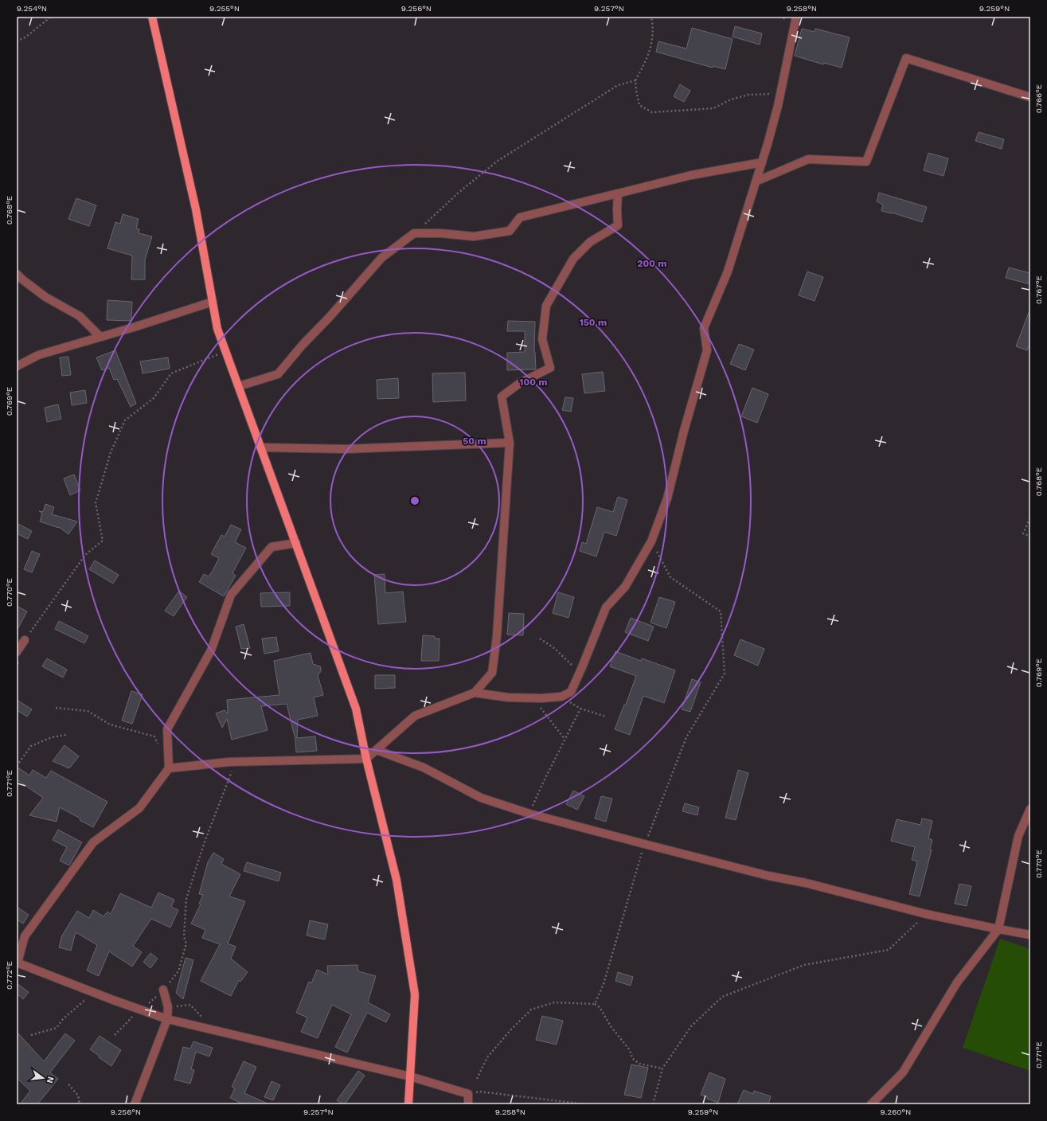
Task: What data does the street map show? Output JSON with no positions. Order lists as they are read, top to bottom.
{
  "north": "right",
  "coordinates": [
    "9.254°N",
    "9.255°N",
    "9.256°N",
    "9.257°N",
    "9.258°N",
    "9.259°N",
    "0.766°E",
    "0.768°E",
    "0.767°E",
    "0.769°E",
    "0.770°E",
    "0.771°E",
    "0.772°E",
    "9.260°N"
  ],
  "rings": [
    "200 m",
    "150 m",
    "100 m",
    "50 m"
  ]
}
